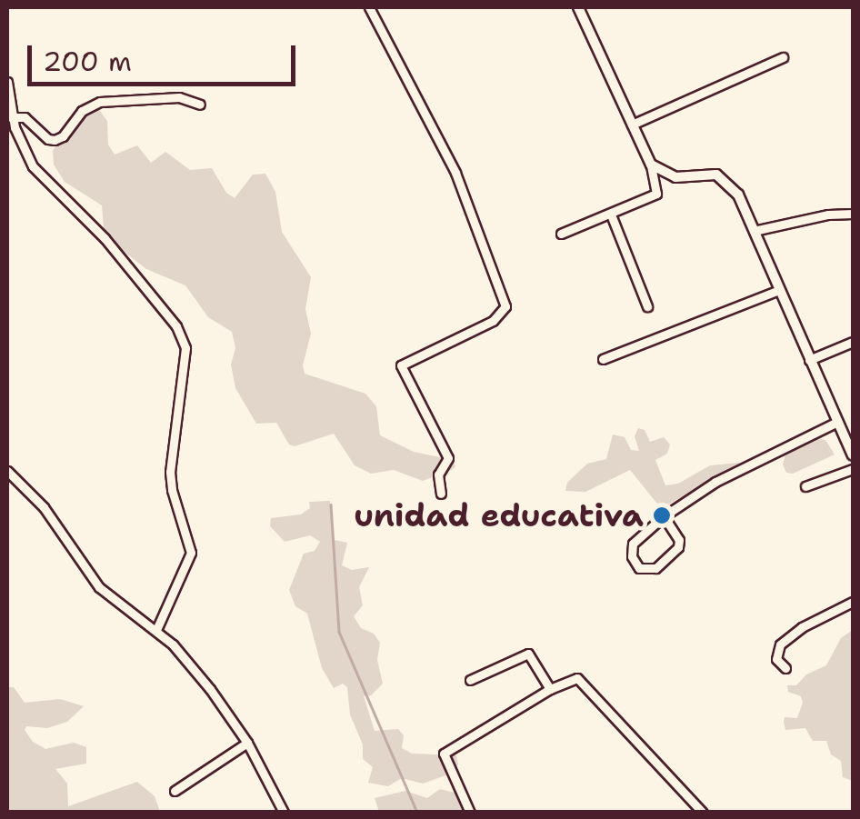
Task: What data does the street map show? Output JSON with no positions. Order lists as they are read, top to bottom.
{
  "places": ["unidad educativa"],
  "scale_bar": "200 m"
}
